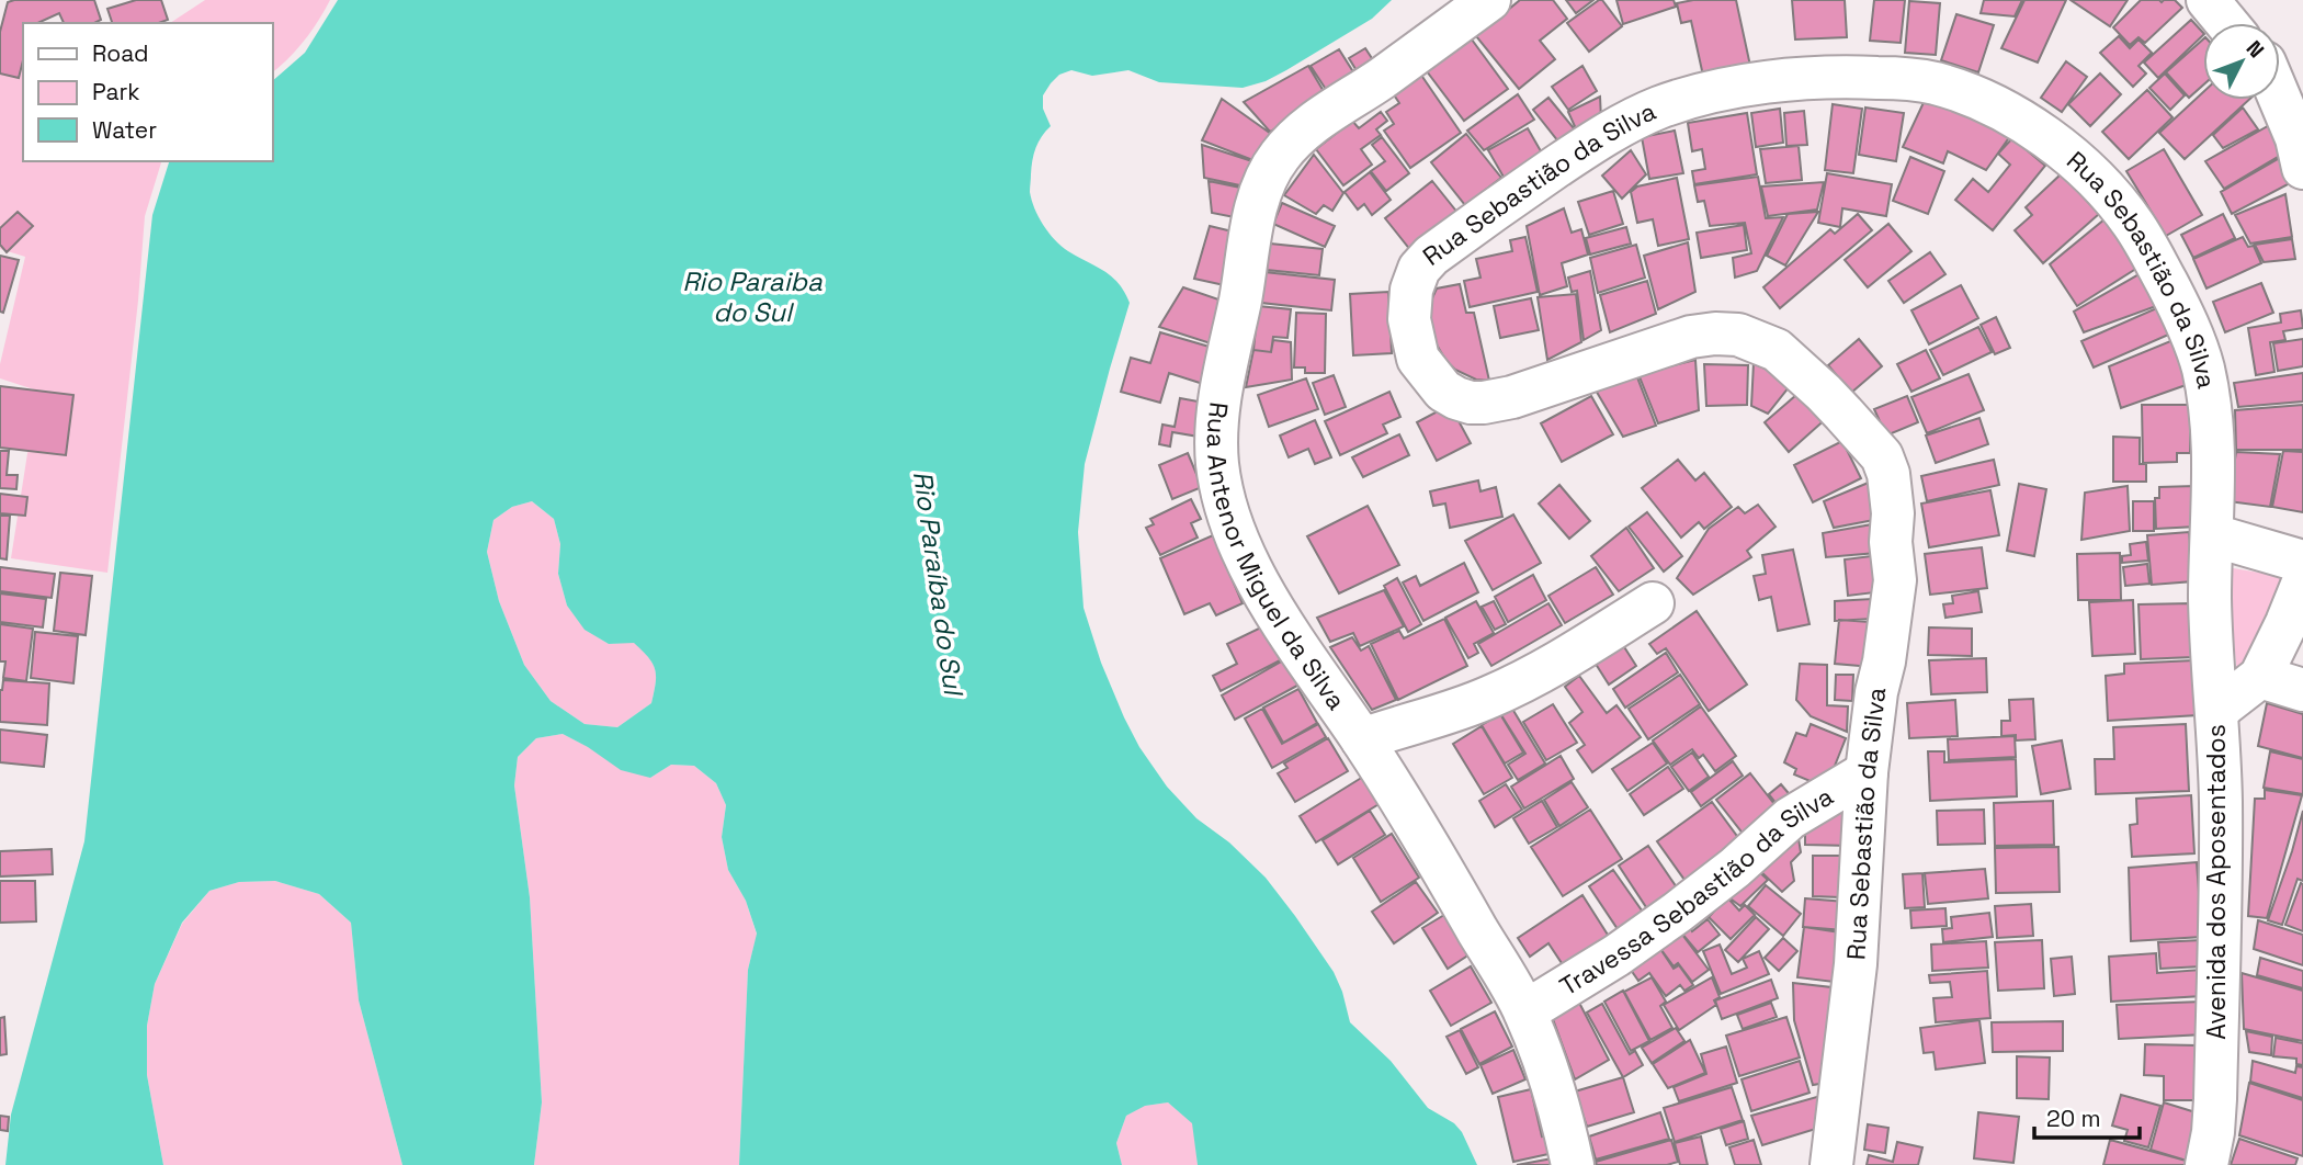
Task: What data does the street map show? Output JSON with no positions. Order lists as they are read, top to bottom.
{
  "streets": {
    "street": [
      "Rua Sebastião da Silva",
      "Rua Antenor Miguel da Silva",
      "Avenida dos Aposentados",
      "Travessa Sebastião da Silva"
    ]
  },
  "crossings": [
    ["Rua Sebastião da Silva", "Avenida dos Aposentados"],
    ["Rua Sebastião da Silva", "Travessa Sebastião da Silva"],
    ["Rua Antenor Miguel da Silva", "Travessa Sebastião da Silva"]
  ],
  "water": ["Rio Paraiba do Sul", "Rio Paraíba do Sul"],
  "legend": ["Road", "Park", "Water"],
  "scale_bar": "20 m",
  "north": "top right"
}
